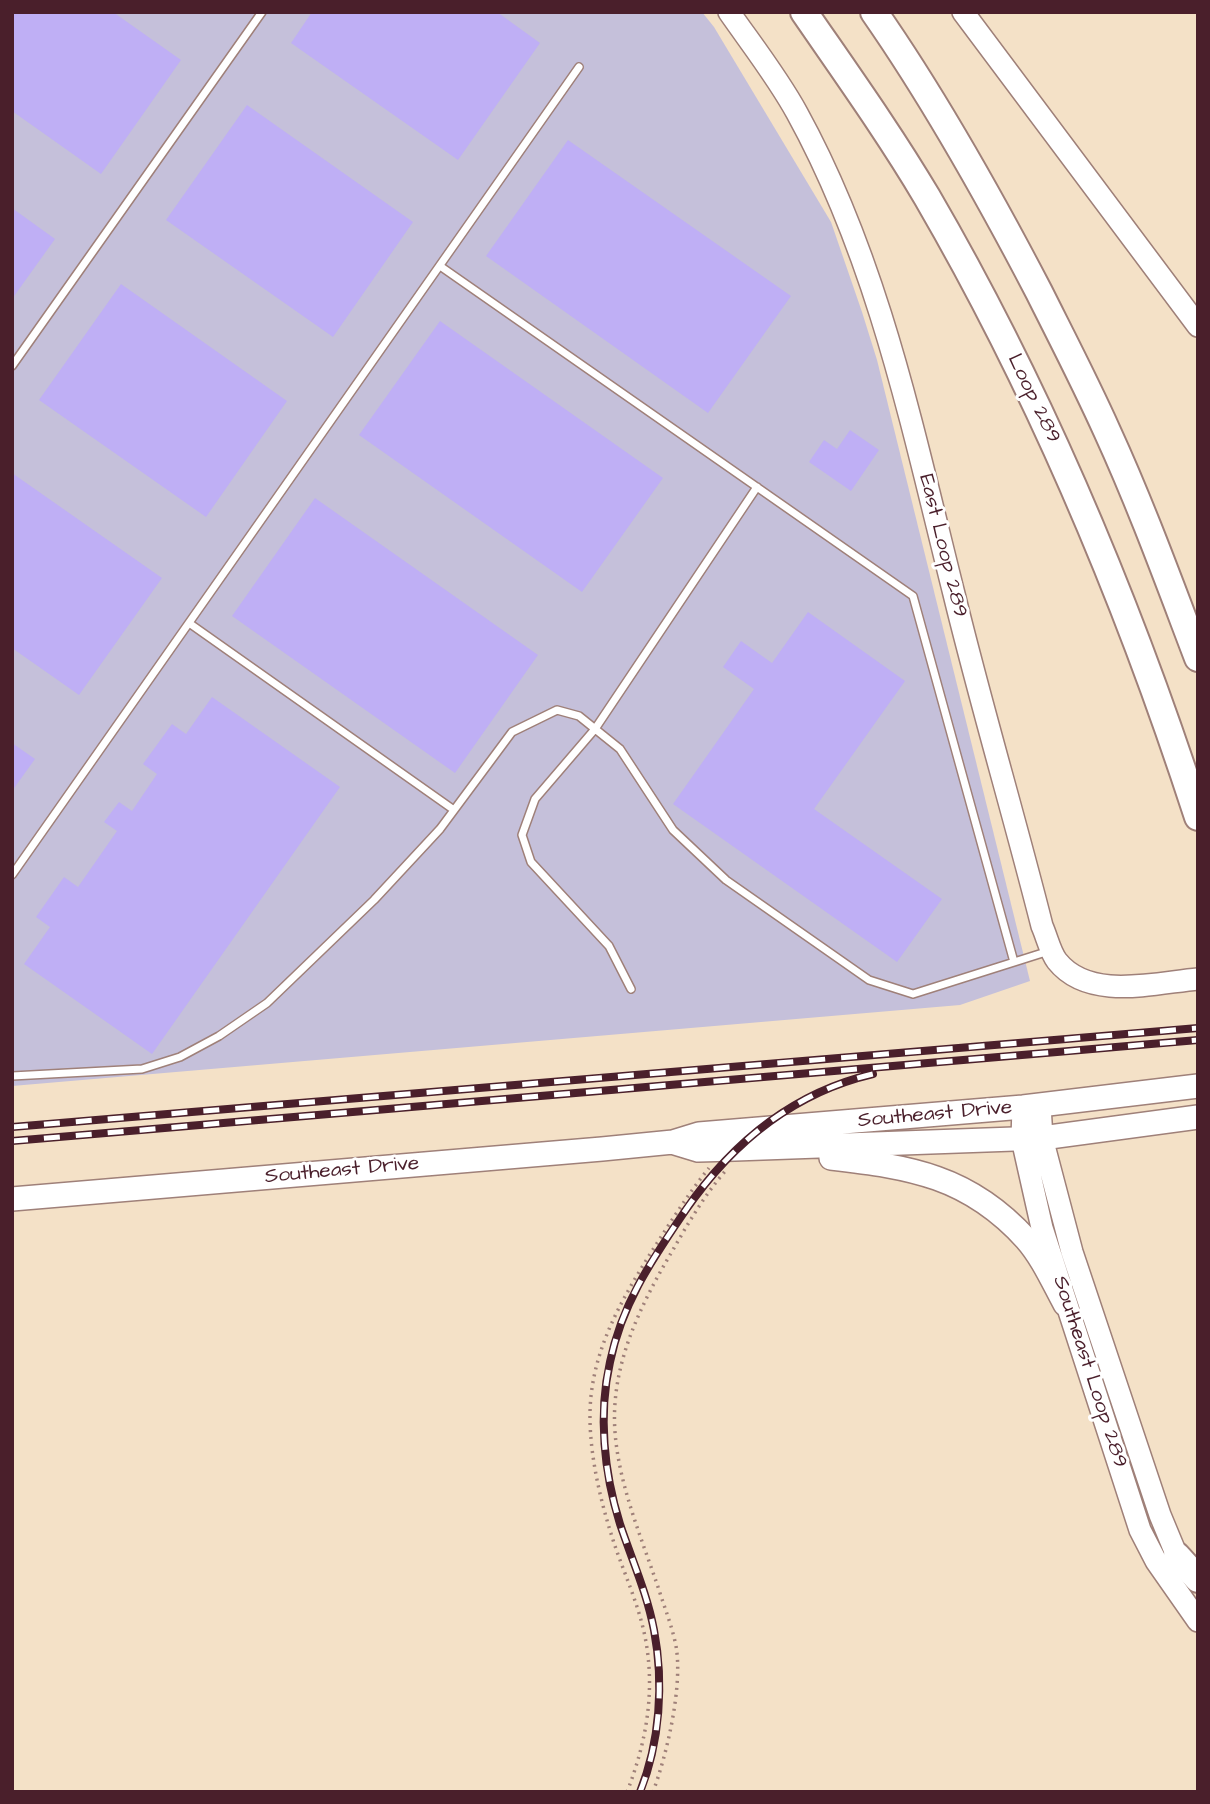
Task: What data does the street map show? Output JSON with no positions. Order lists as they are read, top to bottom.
{
  "streets": {
    "highway": ["Loop 289"],
    "main road": ["East Loop 289", "Southeast Drive", "Southeast Loop 289"]
  },
  "crossings": [
    ["Southeast Drive", "Southeast Loop 289"]
  ]
}
